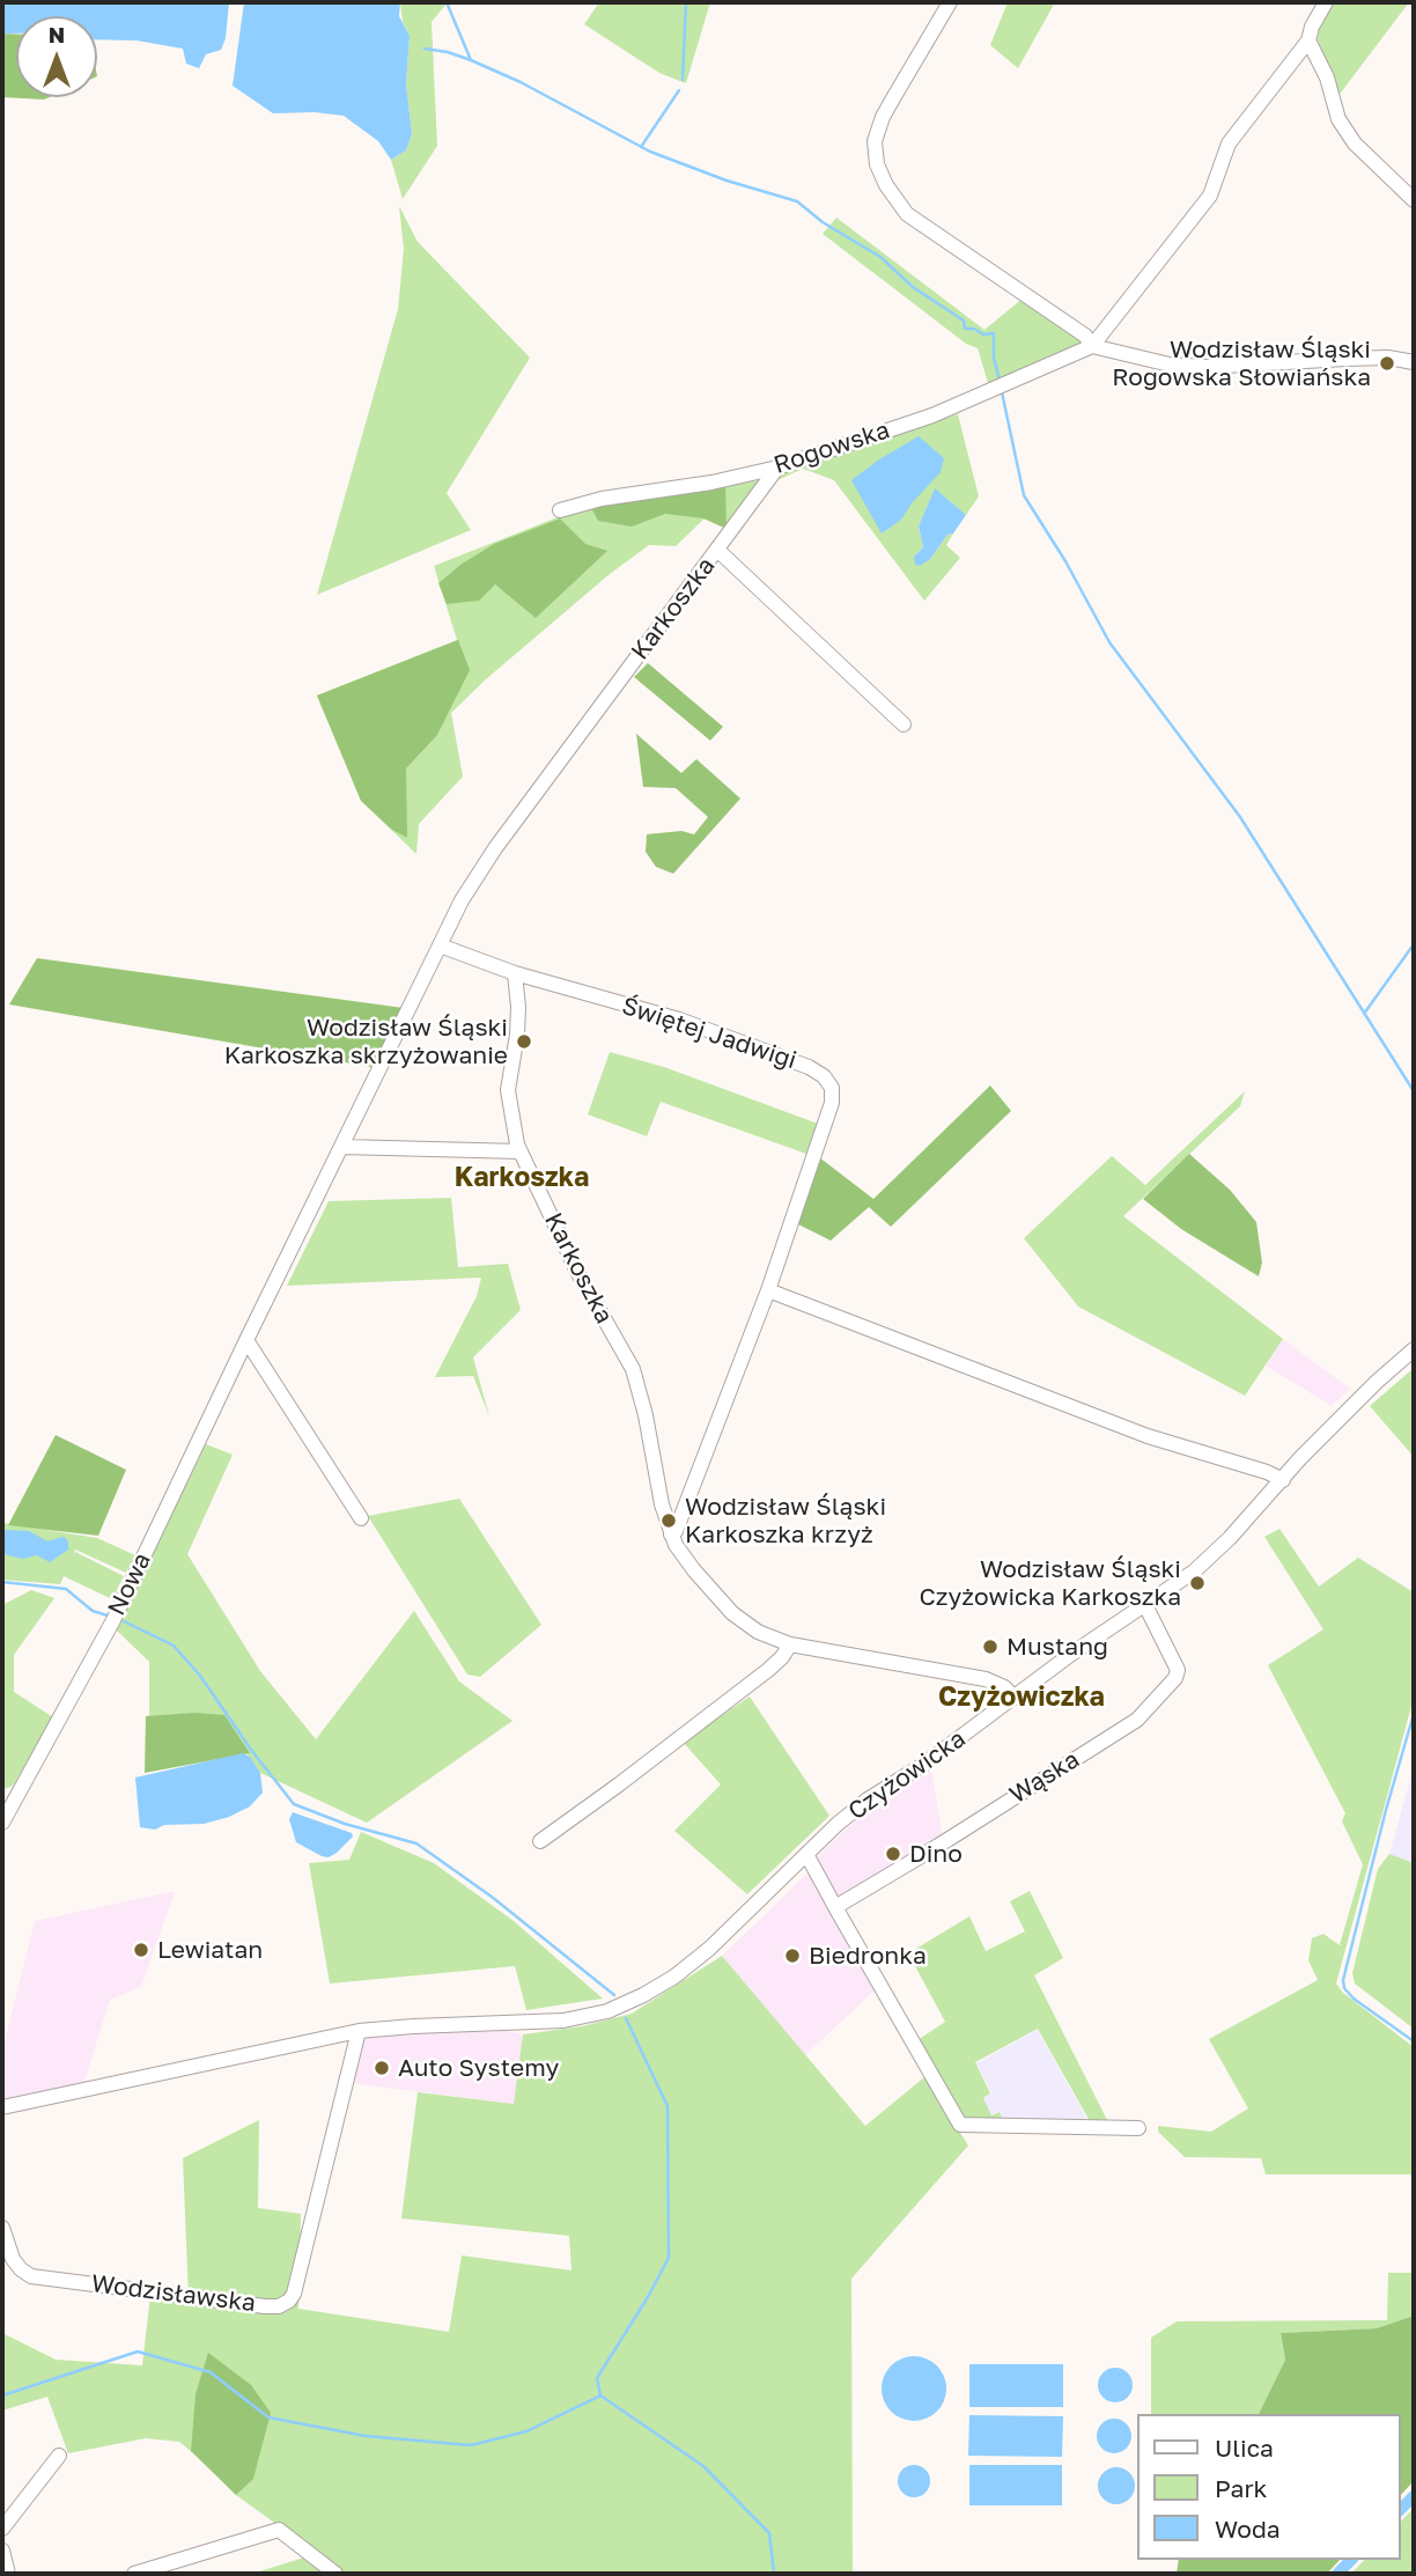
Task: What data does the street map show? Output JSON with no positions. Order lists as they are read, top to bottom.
{
  "streets": {
    "street": [
      "Rogowska",
      "Karkoszka",
      "Świętej Jadwigi",
      "Nowa",
      "Czyżowicka",
      "Wąska",
      "Wodzisławska"
    ]
  },
  "crossings": [
    ["Rogowska", "Karkoszka"],
    ["Karkoszka", "Świętej Jadwigi"],
    ["Karkoszka", "Nowa"],
    ["Karkoszka", "Czyżowicka"],
    ["Czyżowicka", "Wąska"],
    ["Czyżowicka", "Wodzisławska"]
  ],
  "districts": ["Karkoszka", "Czyżowiczka"],
  "places": [
    "Wodzisław Śląski Rogowska Słowiańska",
    "Wodzisław Śląski Karkoszka skrzyżowanie",
    "Wodzisław Śląski Karkoszka krzyż",
    "Wodzisław Śląski Czyżowicka Karkoszka",
    "Mustang",
    "Dino",
    "Lewiatan",
    "Biedronka",
    "Auto Systemy"
  ],
  "legend": ["Ulica", "Park", "Woda"],
  "north": "top"
}
